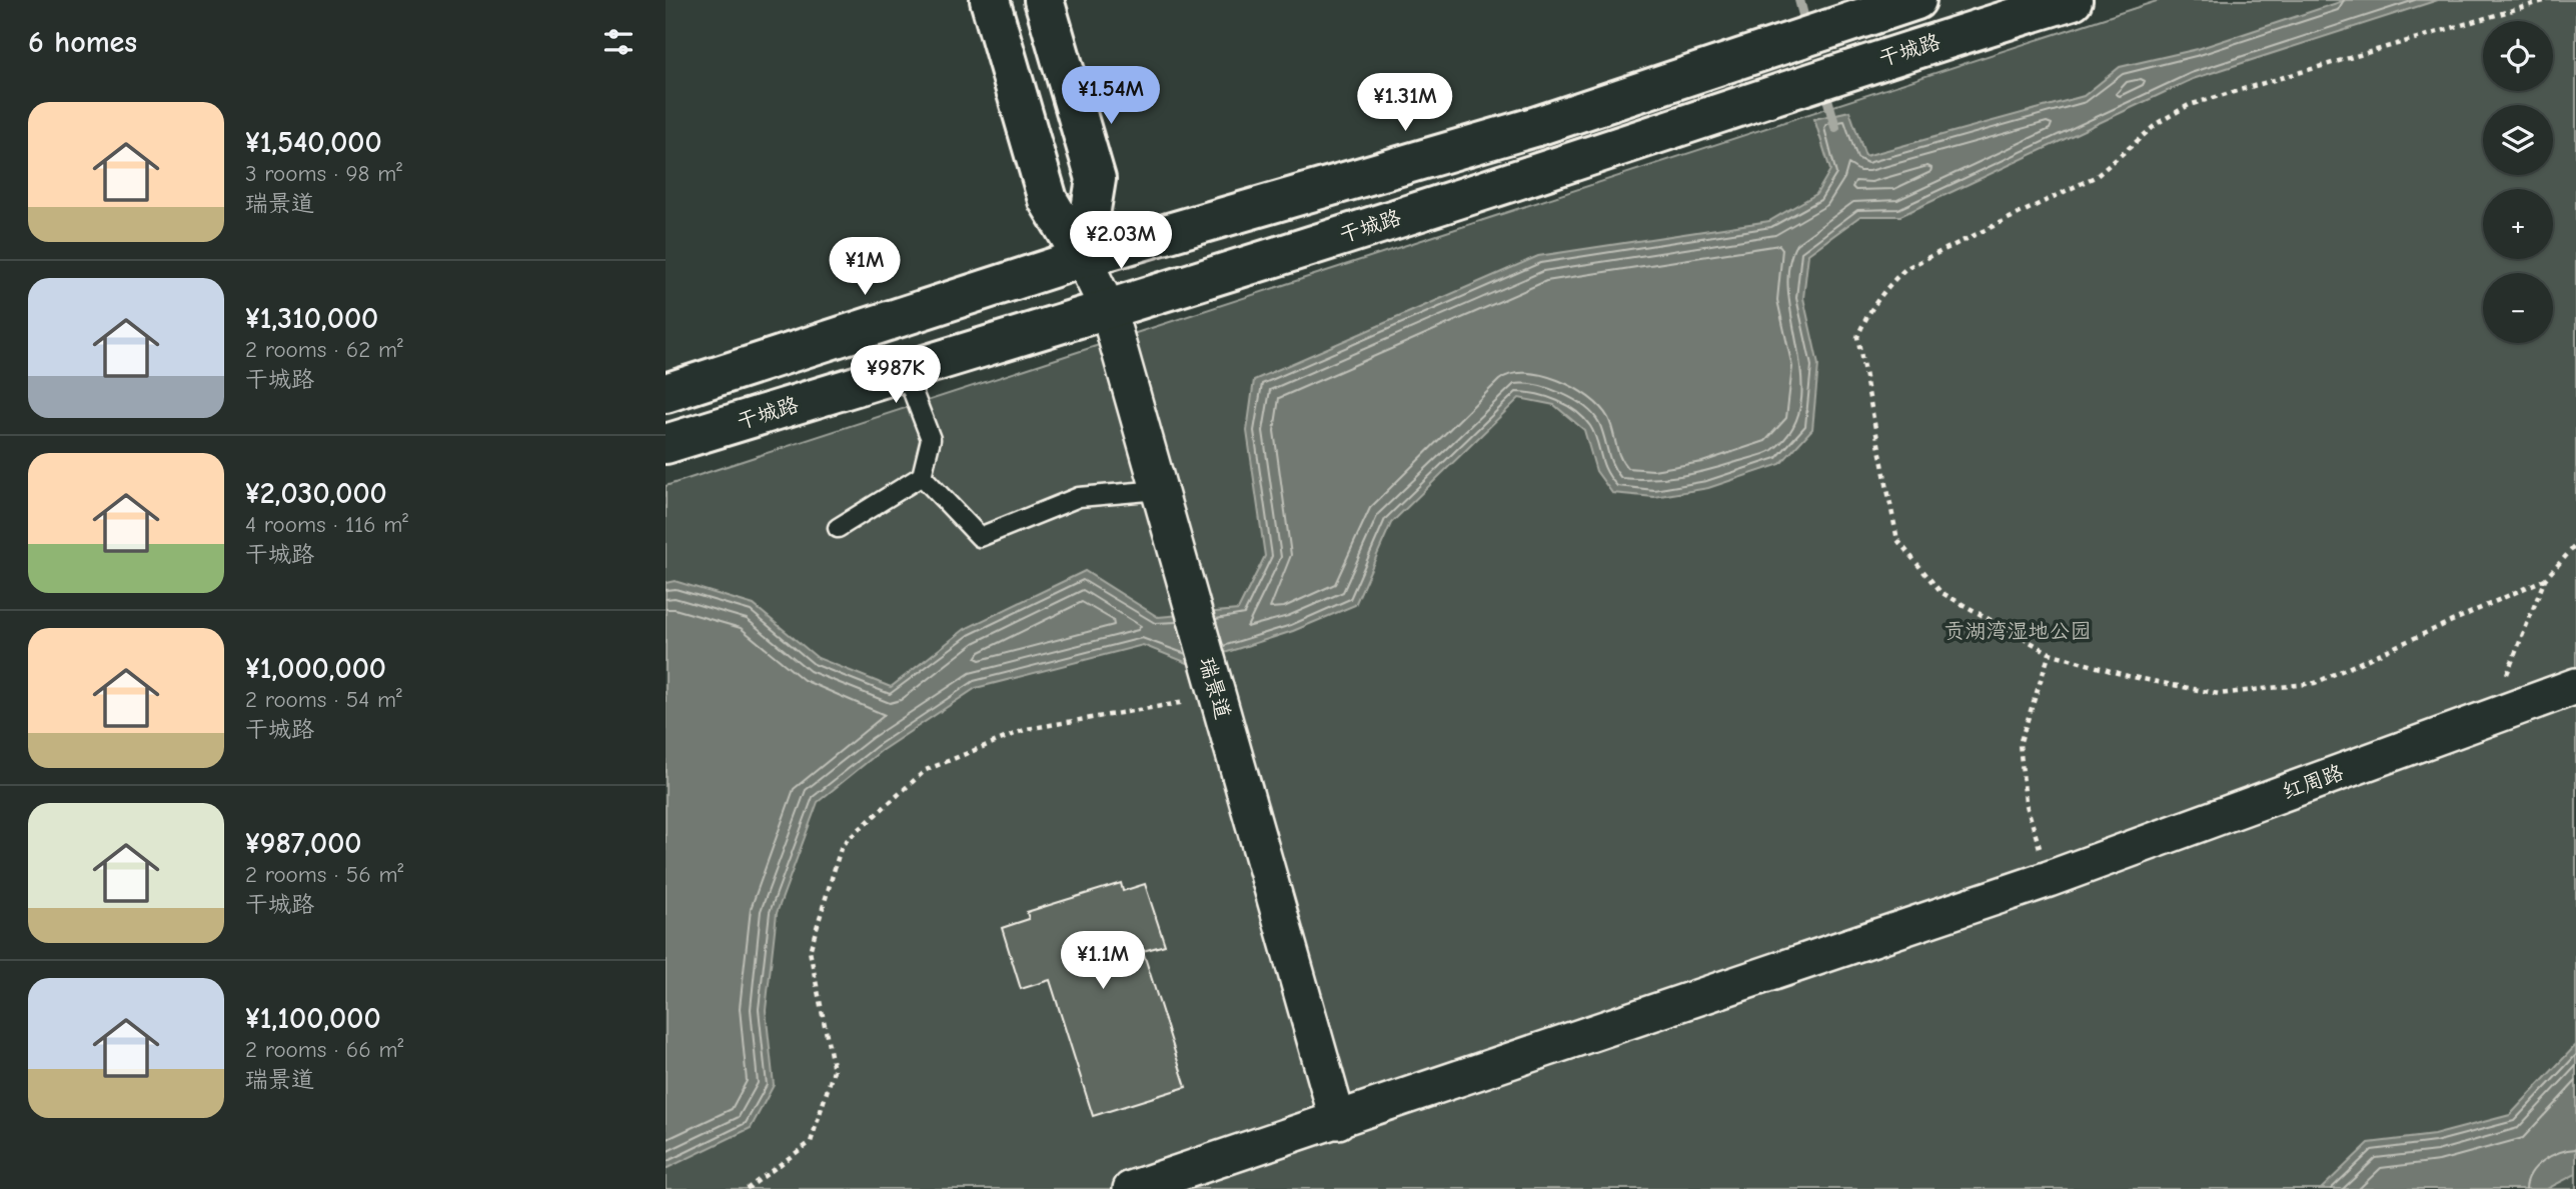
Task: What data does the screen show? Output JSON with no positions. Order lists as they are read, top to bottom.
{
  "streets": {
    "street": ["干城路", "瑞景道", "红周路"]
  },
  "crossings": [
    ["干城路", "瑞景道"],
    ["瑞景道", "红周路"]
  ],
  "parks": ["贡湖湾湿地公园"],
  "page": {
    "heading": "6 homes",
    "map_buttons": ["+", "−"],
    "price": [
      "¥1.54M",
      "¥1.31M",
      "¥2.03M",
      "¥1M",
      "¥987K",
      "¥1.1M"
    ],
    "list": [
      {
        "name": "¥1,540,000",
        "note": "3 rooms · 98 m² · 瑞景道"
      },
      {
        "name": "¥1,310,000",
        "note": "2 rooms · 62 m² · 干城路"
      },
      {
        "name": "¥2,030,000",
        "note": "4 rooms · 116 m² · 干城路"
      },
      {
        "name": "¥1,000,000",
        "note": "2 rooms · 54 m² · 干城路"
      },
      {
        "name": "¥987,000",
        "note": "2 rooms · 56 m² · 干城路"
      },
      {
        "name": "¥1,100,000",
        "note": "2 rooms · 66 m² · 瑞景道"
      }
    ]
  }
}
